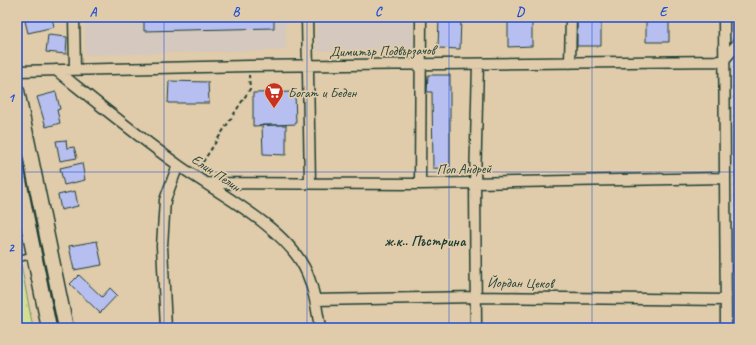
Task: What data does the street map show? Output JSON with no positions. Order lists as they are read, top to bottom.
{
  "streets": {
    "street": [
      "Димитър Подвързачов",
      "Поп Андрей",
      "Елин Пелин",
      "Йордан Цеков"
    ]
  },
  "crossings": [
    ["Димитър Подвързачов", "Елин Пелин"],
    ["Поп Андрей", "Елин Пелин"],
    ["Елин Пелин", "Йордан Цеков"]
  ],
  "districts": ["ж.к.. Пъстрина"],
  "places": {
    "supermarket": ["Богат и Беден"]
  },
  "grid": {
    "columns": [
      "A",
      "B",
      "C",
      "D",
      "E"
    ],
    "rows": ["1", "2"]
  }
}
